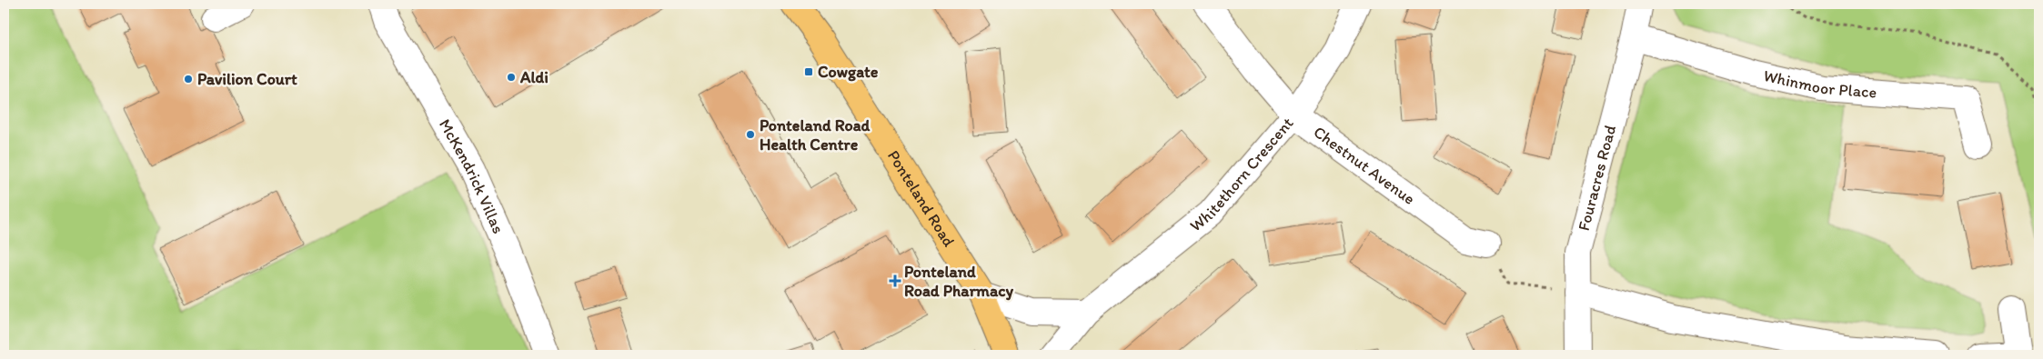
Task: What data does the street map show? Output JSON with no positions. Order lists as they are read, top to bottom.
{
  "streets": {
    "highway": ["Ponteland Road"],
    "street": [
      "Whinmoor Place",
      "Chestnut Avenue",
      "Whitethorn Crescent",
      "McKendrick Villas",
      "Fouracres Road"
    ]
  },
  "crossings": [
    ["Whinmoor Place", "Fouracres Road"],
    ["Chestnut Avenue", "Whitethorn Crescent"]
  ],
  "places": {
    "transit": ["Cowgate"],
    "other": ["Aldi", "Pavilion Court", "Ponteland Road Health Centre"],
    "health": ["Ponteland Road Pharmacy"]
  }
}
